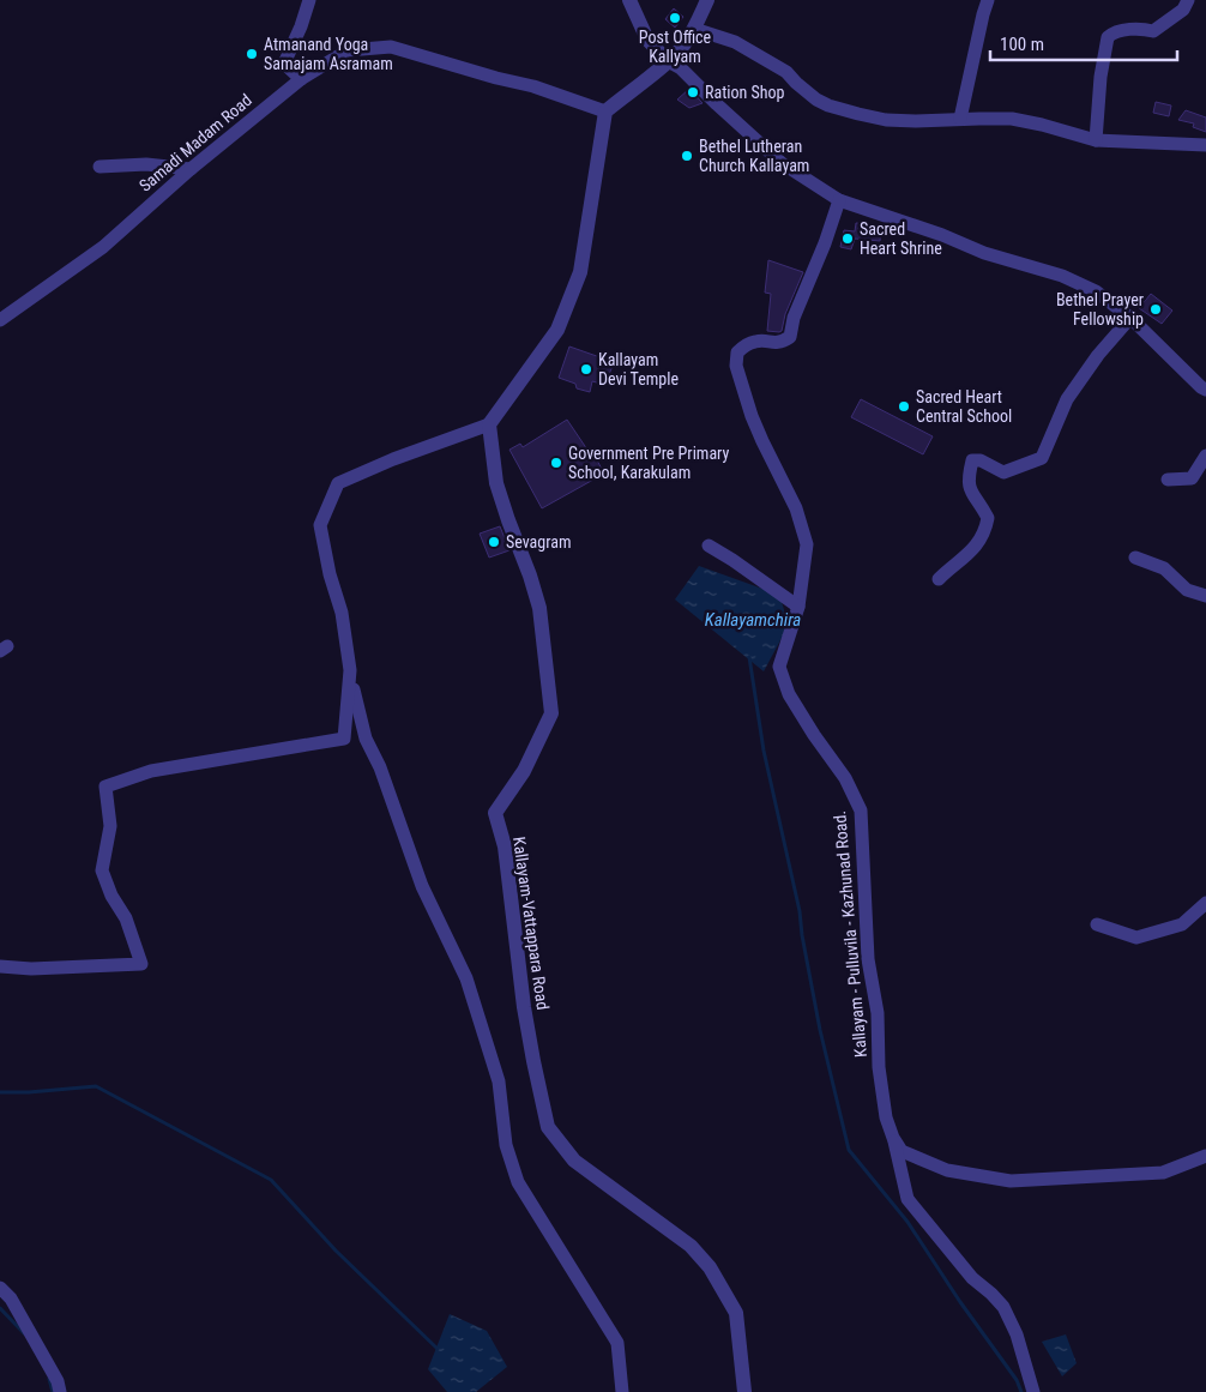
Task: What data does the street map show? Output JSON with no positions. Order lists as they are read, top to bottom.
{
  "streets": {
    "street": ["Samadi Madam Road", "Kallayam-Vattappara Road", "Kallayam - Pulluvila - Kazhunad Road."]
  },
  "water": ["Kallayamchira"],
  "places": [
    "Post Office Kallyam",
    "Atmanand Yoga Samajam Asramam",
    "Ration Shop",
    "Bethel Lutheran Church Kallayam",
    "Sacred Heart Shrine",
    "Bethel Prayer Fellowship",
    "Kallayam Devi Temple",
    "Sacred Heart Central School",
    "Government Pre Primary School, Karakulam",
    "Sevagram"
  ],
  "scale_bar": "100 m"
}
